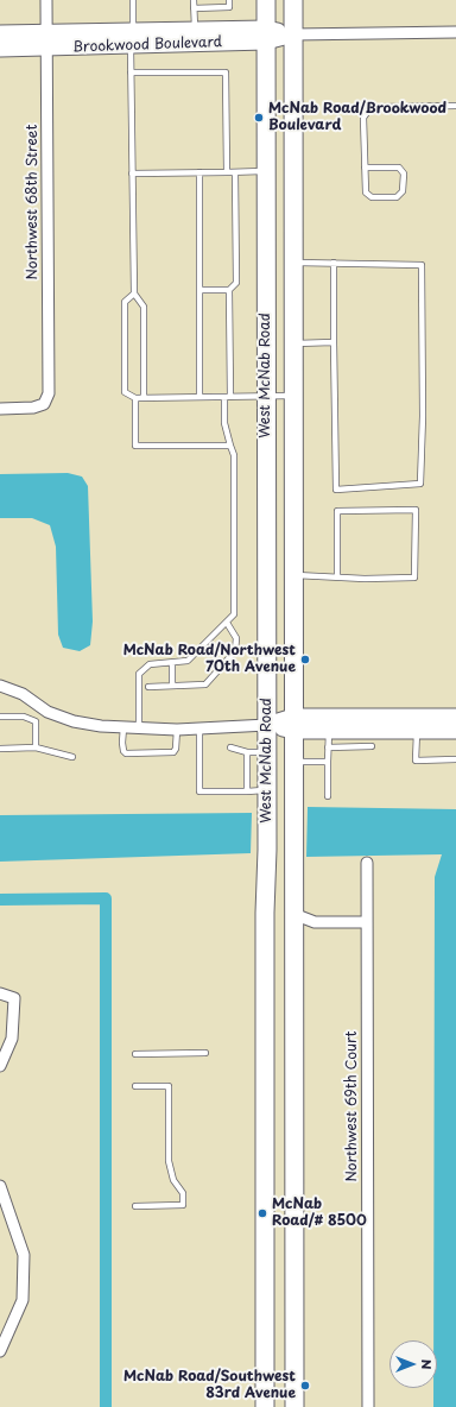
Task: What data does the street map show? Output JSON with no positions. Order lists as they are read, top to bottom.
{
  "streets": {
    "main road": ["West McNab Road"],
    "street": ["Brookwood Boulevard", "Northwest 68th Street", "Northwest 69th Court"]
  },
  "crossings": [
    ["Brookwood Boulevard", "Northwest 68th Street"],
    ["Brookwood Boulevard", "West McNab Road"]
  ],
  "places": [
    "McNab Road/Brookwood Boulevard",
    "McNab Road/Northwest 70th Avenue",
    "McNab Road/# 8500",
    "McNab Road/Southwest 83rd Avenue"
  ],
  "north": "right"
}
